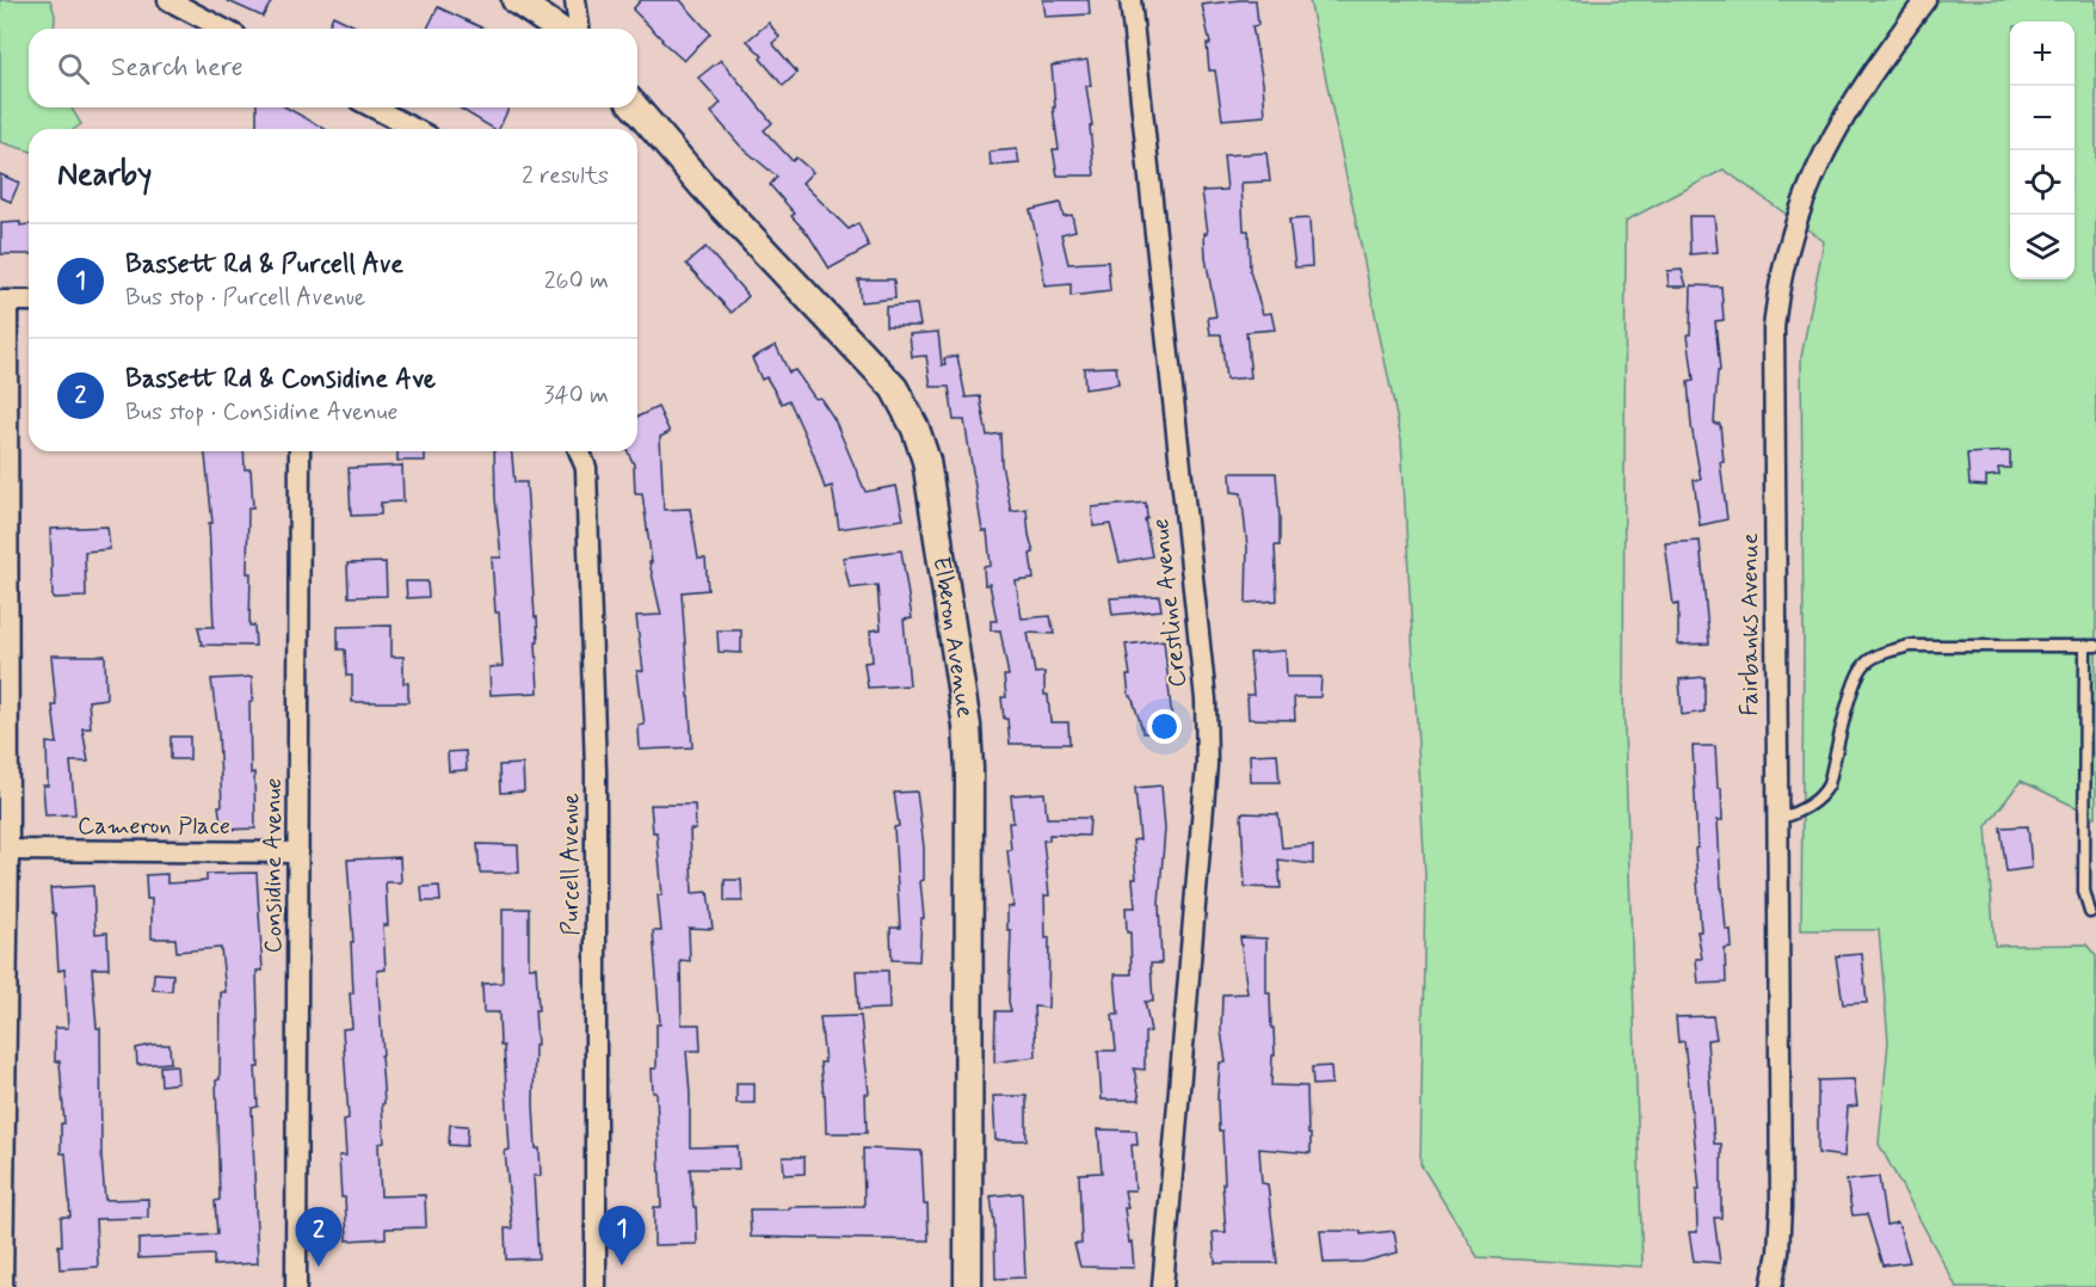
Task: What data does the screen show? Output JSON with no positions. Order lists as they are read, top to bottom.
{
  "streets": {
    "street": [
      "Crestline Avenue",
      "Fairbanks Avenue",
      "Elberon Avenue",
      "Cameron Place",
      "Purcell Avenue",
      "Considine Avenue"
    ]
  },
  "crossings": [
    ["Cameron Place", "Considine Avenue"]
  ],
  "page": {
    "map_buttons": ["+", "−"],
    "search": "Search here",
    "heading": ["Nearby", "2 results"],
    "list": [
      {
        "mark": "1",
        "name": "Bassett Rd & Purcell Ave",
        "note": "Bus stop · Purcell Avenue",
        "value": "260 m"
      },
      {
        "mark": "2",
        "name": "Bassett Rd & Considine Ave",
        "note": "Bus stop · Considine Avenue",
        "value": "340 m"
      }
    ],
    "pins": ["1", "2"]
  }
}
